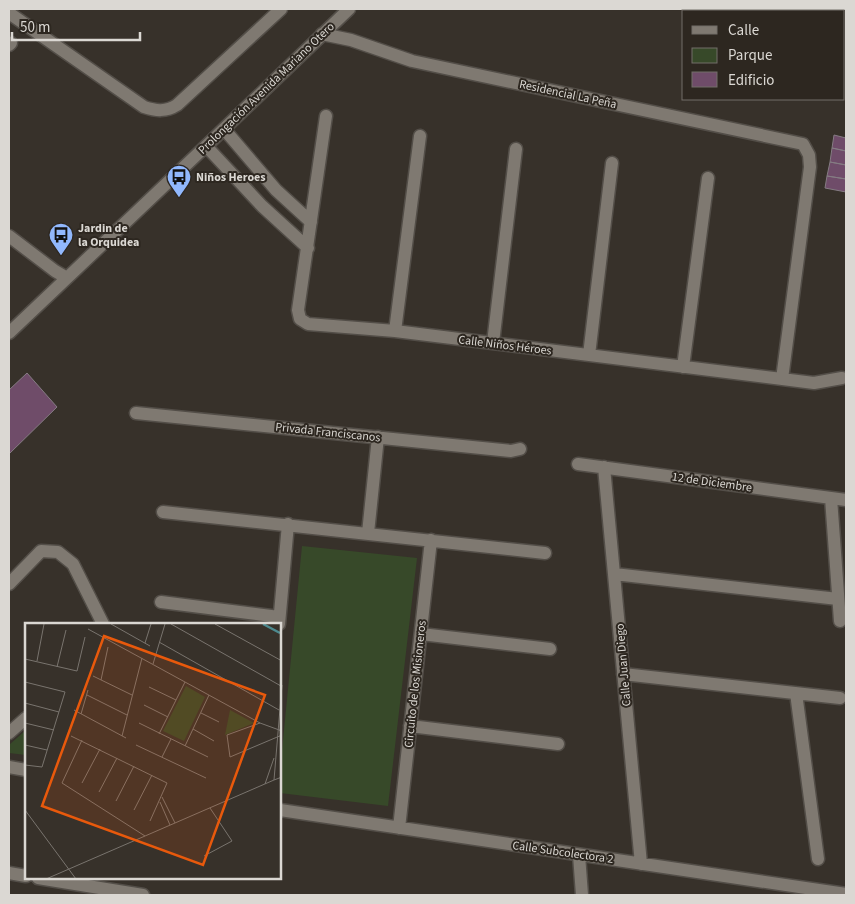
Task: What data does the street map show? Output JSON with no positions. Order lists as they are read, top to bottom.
{
  "streets": {
    "street": [
      "Prolongación Avenida Mariano Otero",
      "Residencial La Peña",
      "Calle Niños Héroes",
      "Privada Franciscanos",
      "12 de Diciembre",
      "Calle Juan Diego",
      "Circuito de los Misioneros",
      "Calle Subcolectora 2"
    ]
  },
  "crossings": [
    ["Prolongación Avenida Mariano Otero", "Residencial La Peña"],
    ["Residencial La Peña", "Calle Niños Héroes"],
    ["12 de Diciembre", "Calle Juan Diego"],
    ["Calle Juan Diego", "Calle Subcolectora 2"],
    ["Circuito de los Misioneros", "Calle Subcolectora 2"]
  ],
  "places": {
    "bus stop": ["Niños Heroes", "Jardin de la Orquidea"]
  },
  "legend": ["Calle", "Parque", "Edificio"],
  "scale_bar": "50 m"
}
